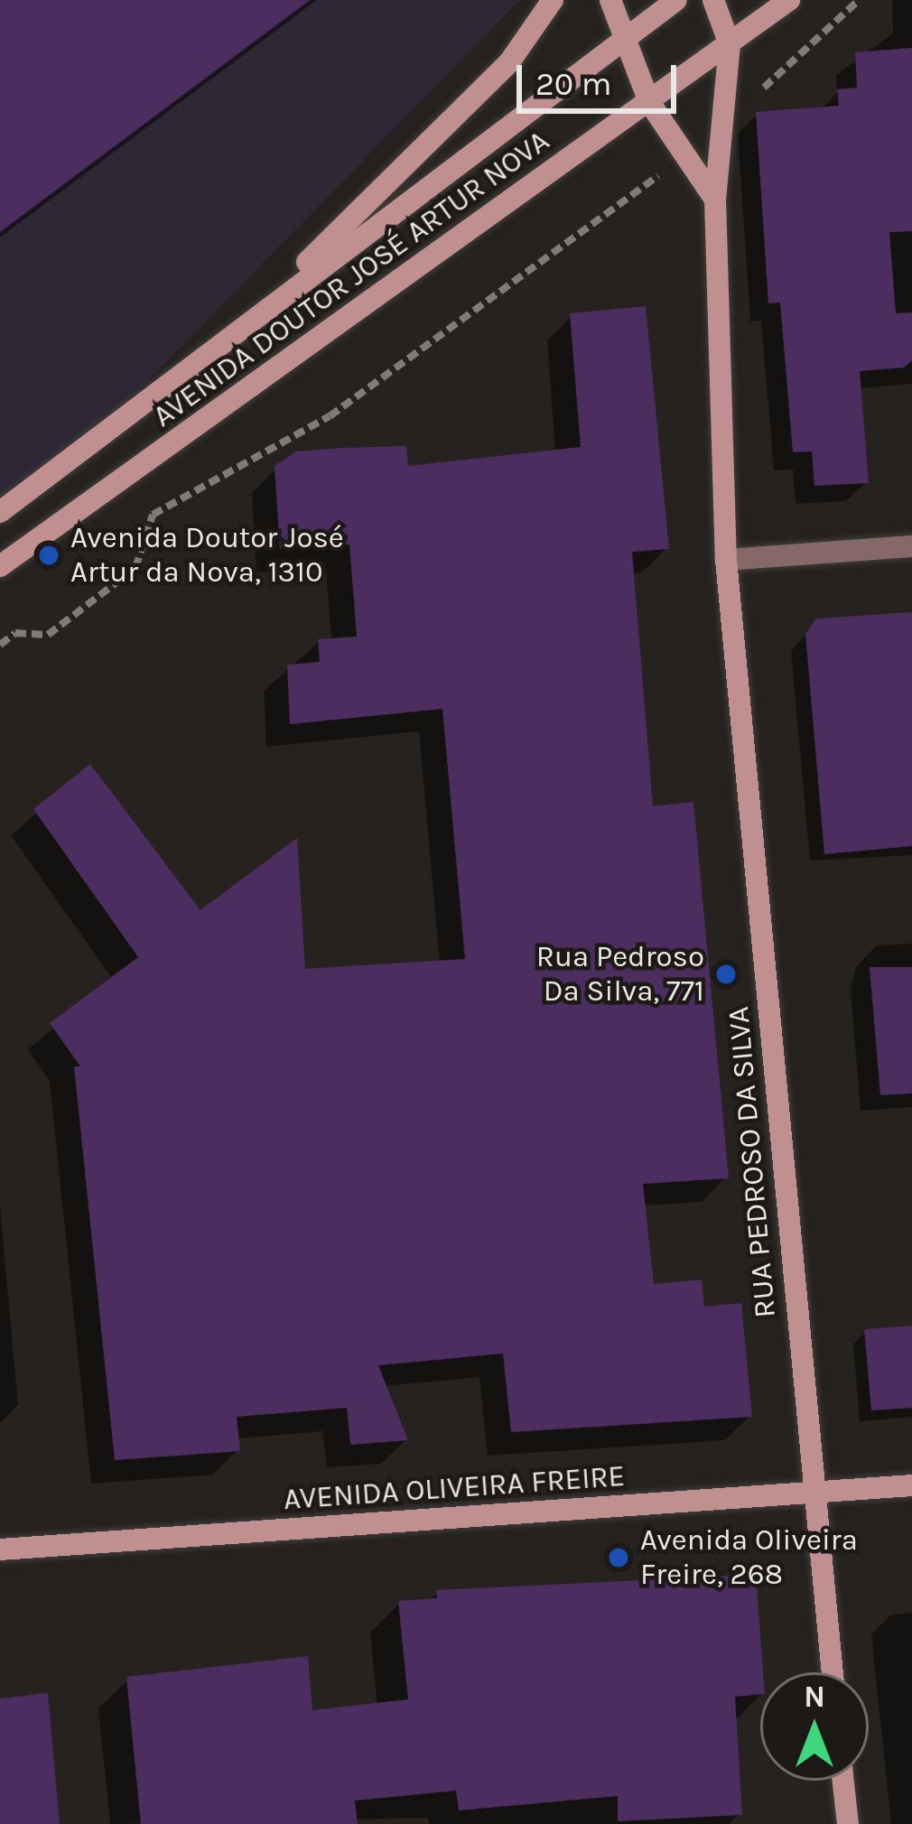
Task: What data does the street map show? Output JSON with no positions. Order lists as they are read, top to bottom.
{
  "streets": {
    "street": ["AVENIDA DOUTOR JOSÉ ARTUR NOVA", "RUA PEDROSO DA SILVA", "AVENIDA OLIVEIRA FREIRE"]
  },
  "crossings": [
    ["AVENIDA DOUTOR JOSÉ ARTUR NOVA", "RUA PEDROSO DA SILVA"],
    ["RUA PEDROSO DA SILVA", "AVENIDA OLIVEIRA FREIRE"]
  ],
  "places": ["Avenida Doutor José Artur da Nova, 1310", "Rua Pedroso Da Silva, 771", "Avenida Oliveira Freire, 268"],
  "scale_bar": "20 m",
  "north": "top"
}
